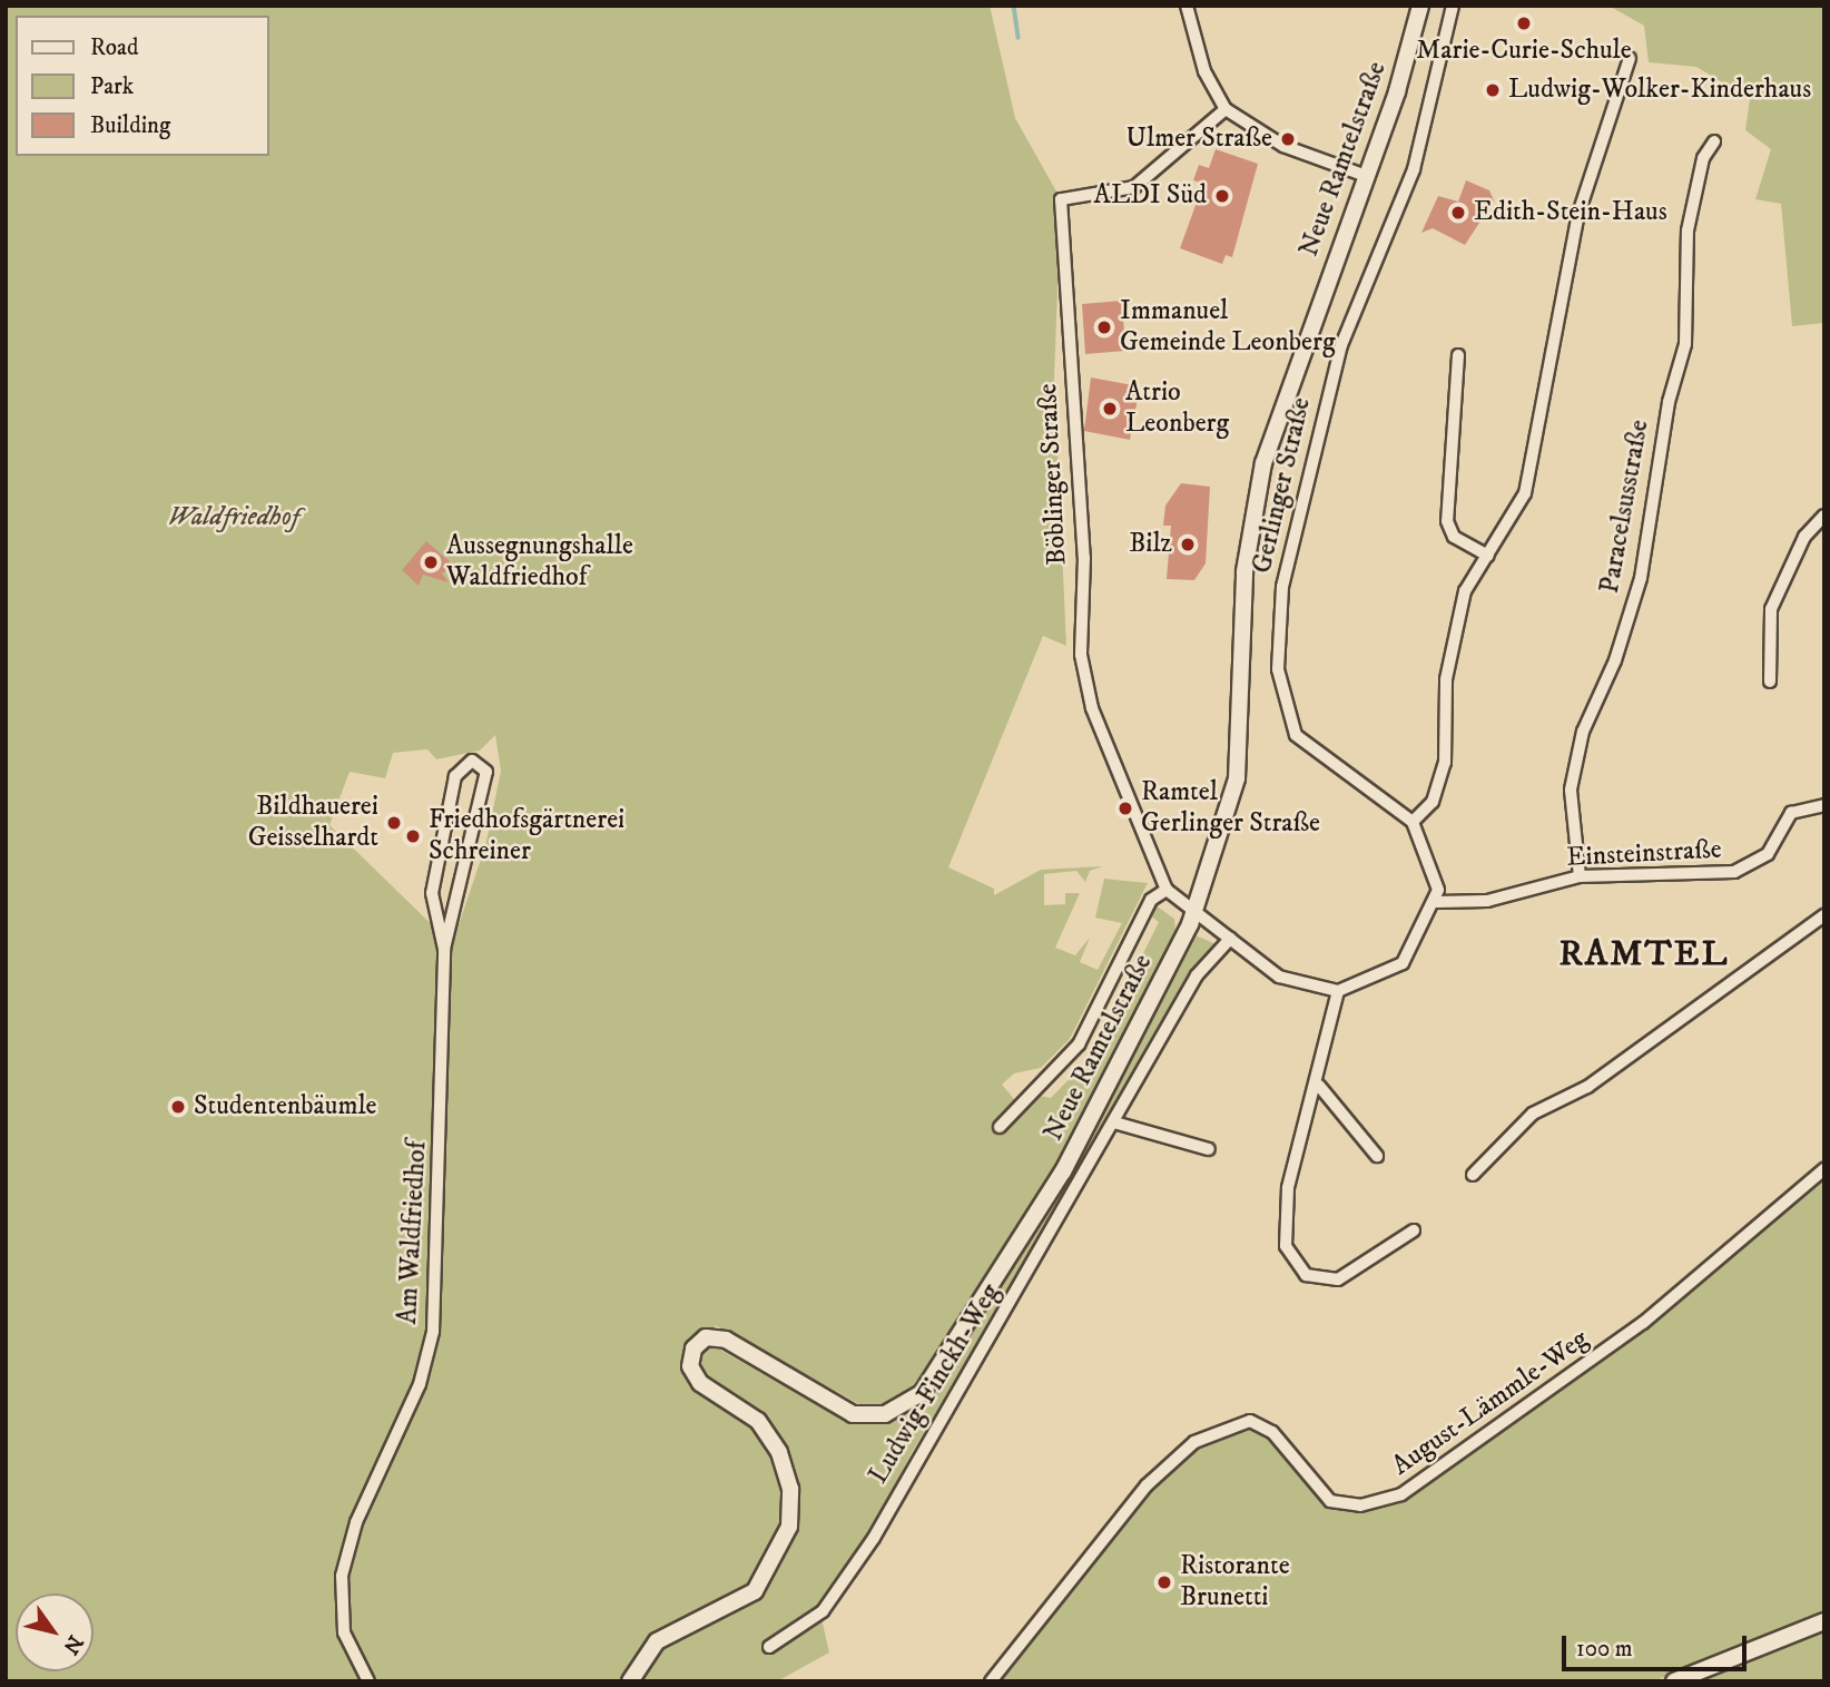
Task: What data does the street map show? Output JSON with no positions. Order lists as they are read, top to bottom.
{
  "streets": {
    "main road": ["Neue Ramtelstraße"],
    "street": [
      "Böblinger Straße",
      "Gerlinger Straße",
      "Paracelsusstraße",
      "Einsteinstraße",
      "Am Waldfriedhof",
      "Ludwig-Finckh-Weg",
      "August-Lämmle-Weg"
    ]
  },
  "crossings": [
    ["Gerlinger Straße", "Einsteinstraße"],
    ["Paracelsusstraße", "Einsteinstraße"]
  ],
  "districts": ["RAMTEL"],
  "parks": ["Waldfriedhof"],
  "places": [
    "Marie-Curie-Schule",
    "Ludwig-Wolker-Kinderhaus",
    "Ulmer Straße",
    "ALDI Süd",
    "Edith-Stein-Haus",
    "Immanuel Gemeinde Leonberg",
    "Atrio Leonberg",
    "Bilz",
    "Aussegnungshalle Waldfriedhof",
    "Ramtel Gerlinger Straße",
    "Bildhauerei Geisselhardt",
    "Friedhofsgärtnerei Schreiner",
    "Studentenbäumle",
    "Ristorante Brunetti"
  ],
  "legend": ["Road", "Park", "Building"],
  "scale_bar": "100 m",
  "north": "bottom right"
}
